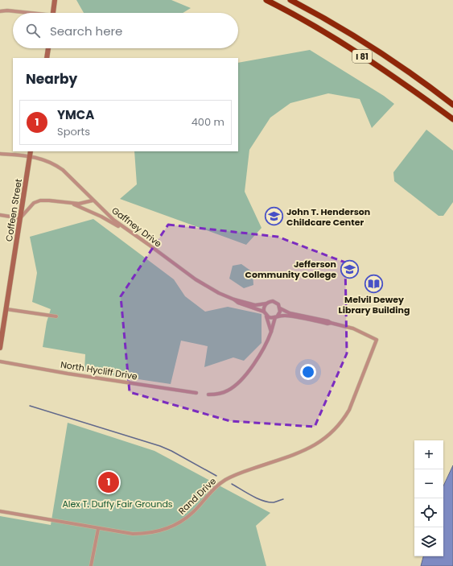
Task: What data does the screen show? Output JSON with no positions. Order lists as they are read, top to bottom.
{
  "streets": {
    "highway": ["I 81"],
    "main road": ["Coffeen Street"],
    "street": ["Gaffney Drive", "North Hycliff Drive", "Rand Drive"]
  },
  "crossings": [
    ["Coffeen Street", "Gaffney Drive"]
  ],
  "parks": ["Alex T. Duffy Fair Grounds"],
  "places": {
    "school or university": ["John T. Henderson Childcare Center", "Jefferson Community College"],
    "library": ["Melvil Dewey Library Building"]
  },
  "page": {
    "search": "Search here",
    "heading": "Nearby",
    "list": [
      {
        "mark": "1",
        "name": "YMCA",
        "note": "Sports",
        "value": "400 m"
      }
    ],
    "map_buttons": ["+", "−"],
    "pins": "1"
  }
}
